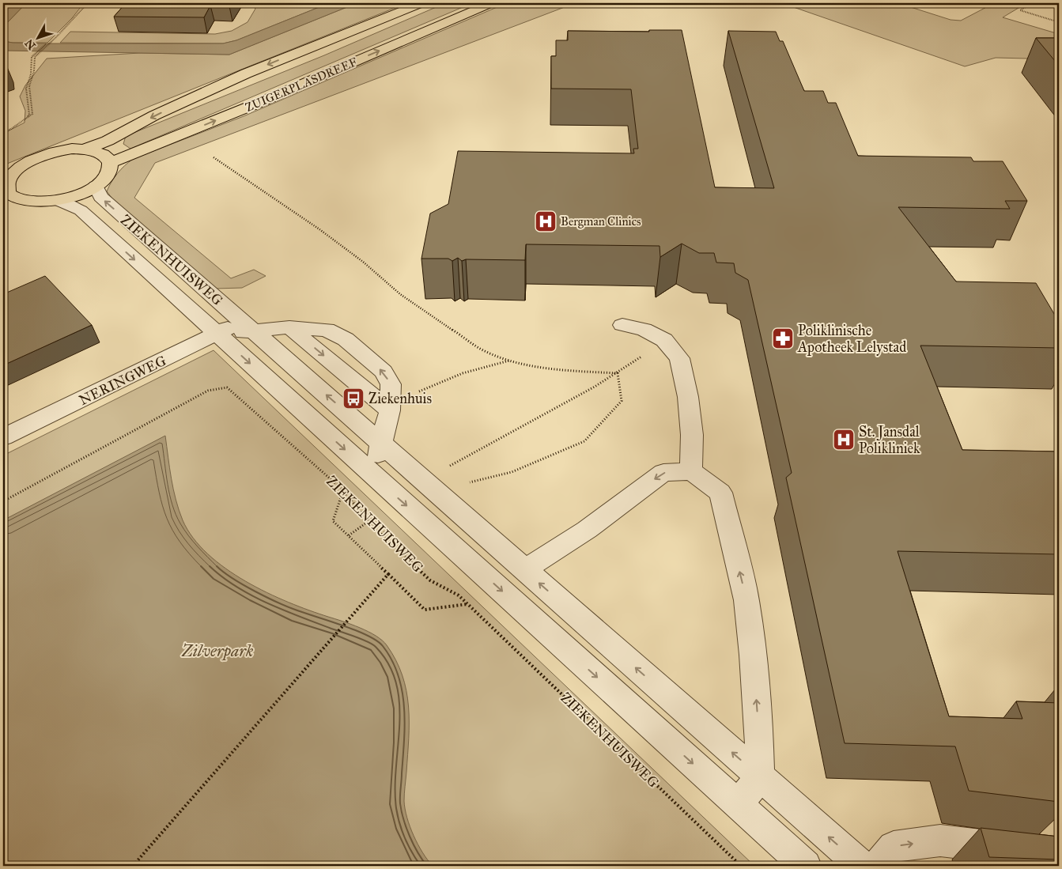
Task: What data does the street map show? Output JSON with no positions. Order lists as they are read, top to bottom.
{
  "streets": {
    "main road": ["ZUIGERPLASDREEF"],
    "street": ["ZIEKENHUISWEG", "NERINGWEG"]
  },
  "crossings": [
    ["ZIEKENHUISWEG", "NERINGWEG"]
  ],
  "parks": ["Zilverpark"],
  "places": {
    "hospital": ["Bergman Clinics", "St. Jansdal Polikliniek"],
    "pharmacy": ["Poliklinische Apotheek Lelystad"],
    "bus stop": ["Ziekenhuis"]
  },
  "north": "bottom left"
}
